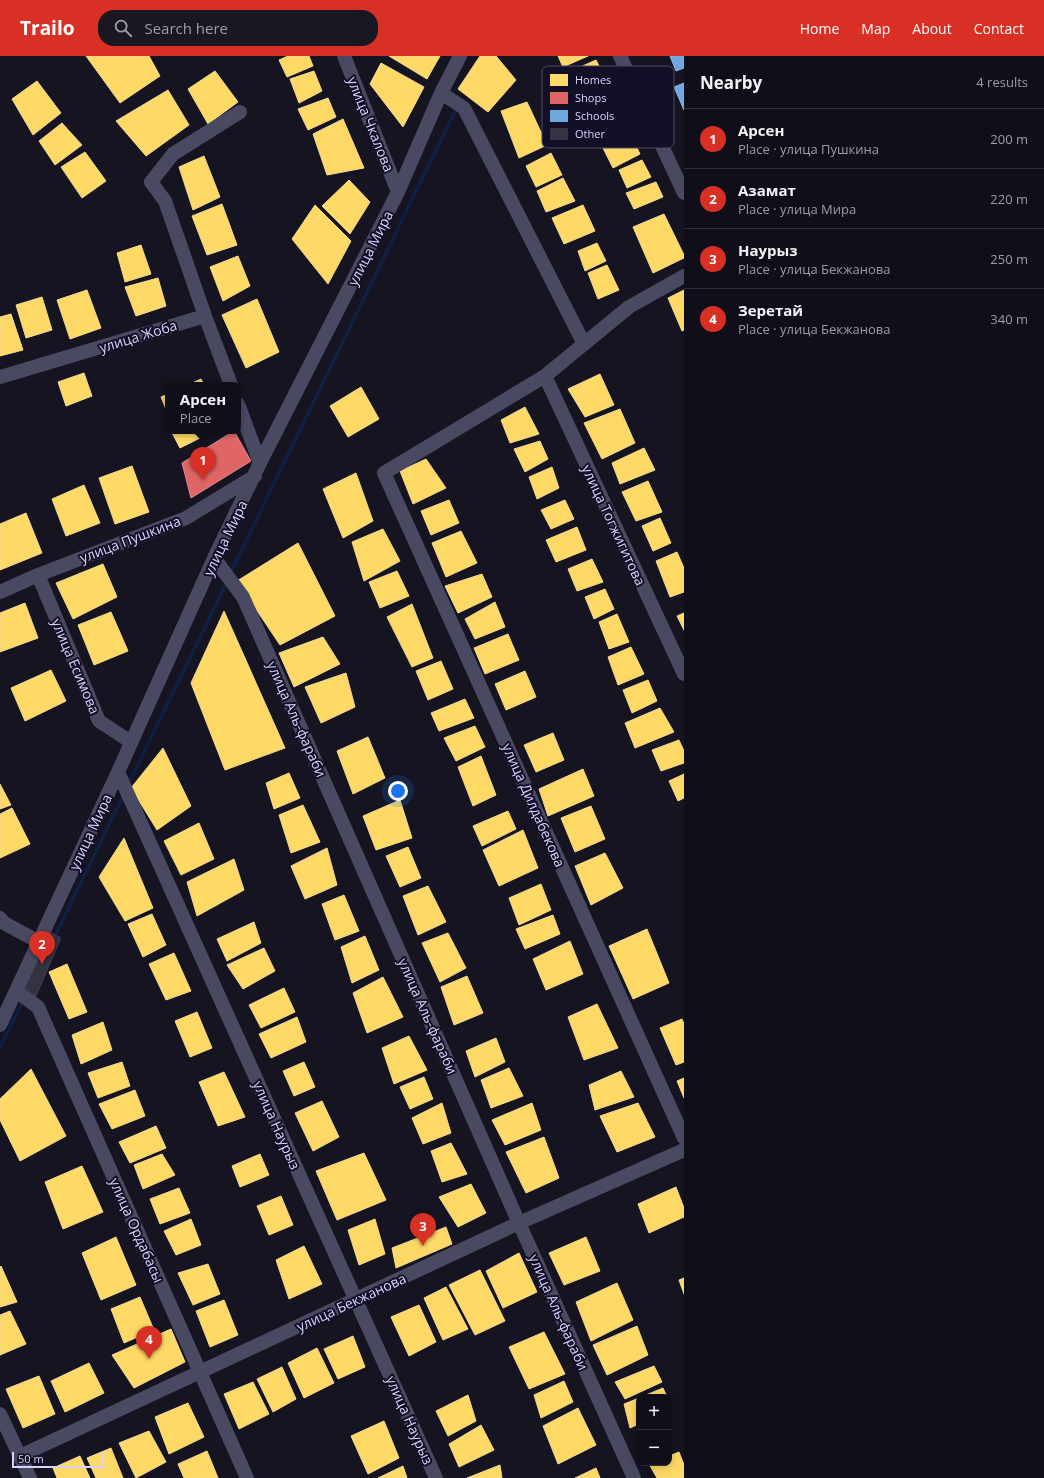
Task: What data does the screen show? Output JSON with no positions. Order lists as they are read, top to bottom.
{
  "streets": {
    "street": [
      "улица Чкалова",
      "улица Мира",
      "улица Жоба",
      "улица Тогжигитова",
      "улица Пушкина",
      "улица Есимова",
      "улица Аль-фараби",
      "улица Дилдабекова",
      "улица Наурыз",
      "улица Ордабасы",
      "улица Бекжанова"
    ]
  },
  "crossings": [
    ["улица Чкалова", "улица Мира"],
    ["улица Мира", "улица Пушкина"],
    ["улица Мира", "улица Есимова"],
    ["улица Мира", "улица Аль-фараби"],
    ["улица Мира", "улица Наурыз"],
    ["улица Мира", "улица Ордабасы"],
    ["улица Тогжигитова", "улица Дилдабекова"],
    ["улица Пушкина", "улица Есимова"],
    ["улица Аль-фараби", "улица Бекжанова"],
    ["улица Наурыз", "улица Бекжанова"],
    ["улица Ордабасы", "улица Бекжанова"]
  ],
  "legend": [
    "Homes",
    "Shops",
    "Schools",
    "Other"
  ],
  "scale_bar": "50 m",
  "page": {
    "header": "Trailo",
    "search": "Search here",
    "nav": [
      "Home",
      "Map",
      "About",
      "Contact"
    ],
    "heading": ["Nearby", "4 results"],
    "list": [
      {
        "mark": "1",
        "name": "Арсен",
        "note": "Place · улица Пушкина",
        "value": "200 m"
      },
      {
        "mark": "2",
        "name": "Азамат",
        "note": "Place · улица Мира",
        "value": "220 m"
      },
      {
        "mark": "3",
        "name": "Наурыз",
        "note": "Place · улица Бекжанова",
        "value": "250 m"
      },
      {
        "mark": "4",
        "name": "Зеретай",
        "note": "Place · улица Бекжанова",
        "value": "340 m"
      }
    ],
    "popup": ["Арсен", "Place"],
    "pins": [
      "1",
      "2",
      "3",
      "4"
    ],
    "map_buttons": ["+", "−"],
    "scale": "50 m"
  }
}
